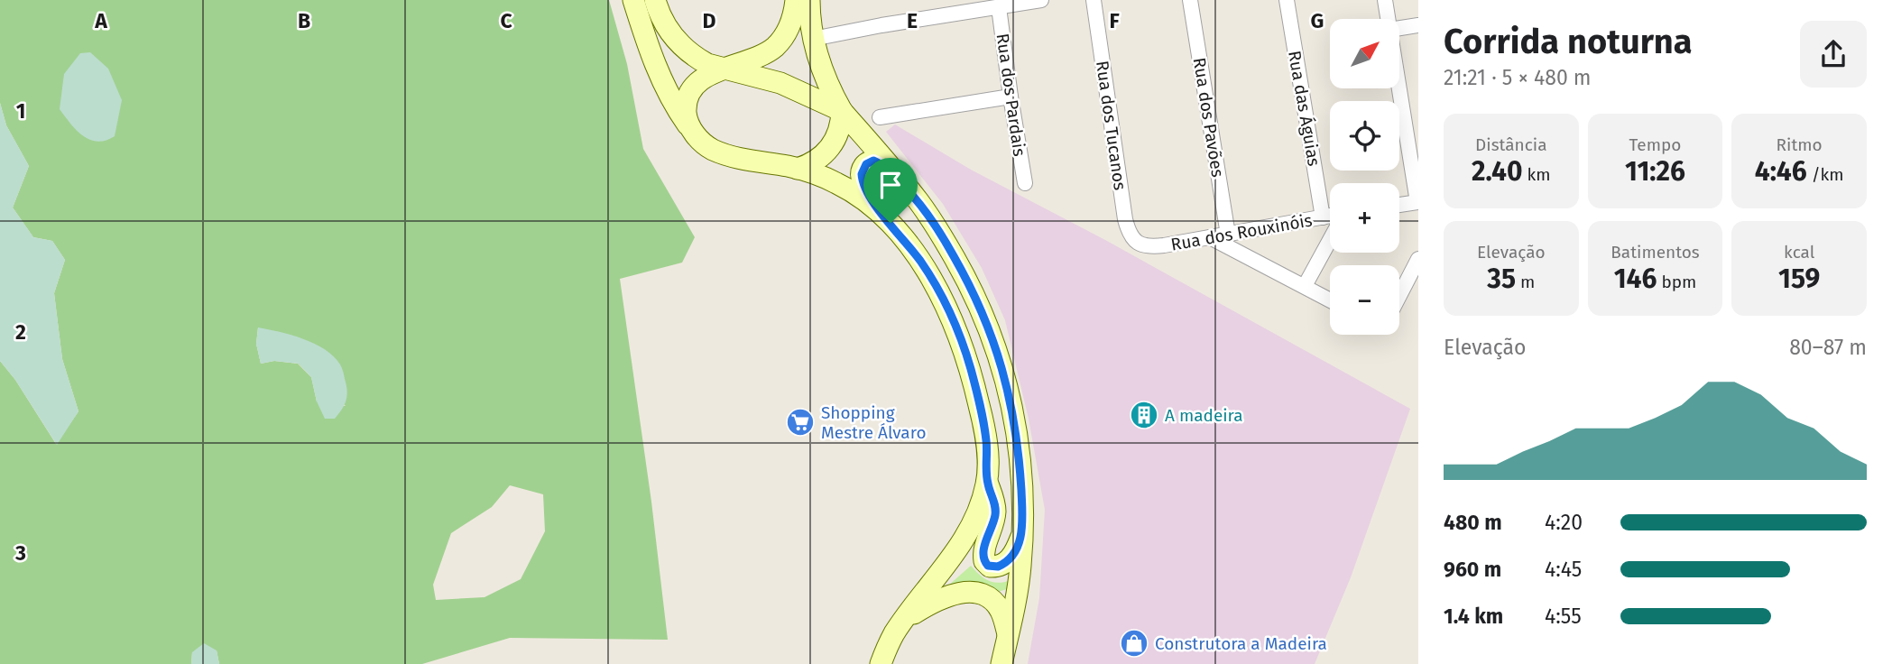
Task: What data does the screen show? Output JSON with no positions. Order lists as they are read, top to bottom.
{
  "streets": {
    "street": [
      "Rua dos Pardais",
      "Rua das Águias",
      "Rua dos Pavões",
      "Rua dos Tucanos",
      "Rua dos Rouxinóis"
    ]
  },
  "crossings": [
    ["Rua das Águias", "Rua dos Rouxinóis"],
    ["Rua dos Pavões", "Rua dos Rouxinóis"],
    ["Rua dos Tucanos", "Rua dos Rouxinóis"]
  ],
  "places": {
    "building": ["A madeira"],
    "supermarket": ["Shopping Mestre Álvaro"],
    "shop": ["Construtora a Madeira"]
  },
  "north": "top right",
  "page": {
    "heading": ["Corrida noturna", "21:21 · 5 × 480 m"],
    "map_buttons": ["+", "−"],
    "stats": [
      ["Distância", "2.40 km"],
      ["Tempo", "11:26"],
      ["Ritmo", "4:46 /km"],
      ["Elevação", "35 m"],
      ["Batimentos", "146 bpm"],
      ["kcal", "159"]
    ],
    "chart": ["Elevação", "80–87 m"],
    "list": [
      {
        "name": "480 m",
        "note": "4:20"
      },
      {
        "name": "960 m",
        "note": "4:45"
      },
      {
        "name": "1.4 km",
        "note": "4:55"
      }
    ]
  },
  "grid": {
    "columns": [
      "A",
      "B",
      "C",
      "D",
      "E",
      "F",
      "G"
    ],
    "rows": ["1", "2", "3"]
  }
}
